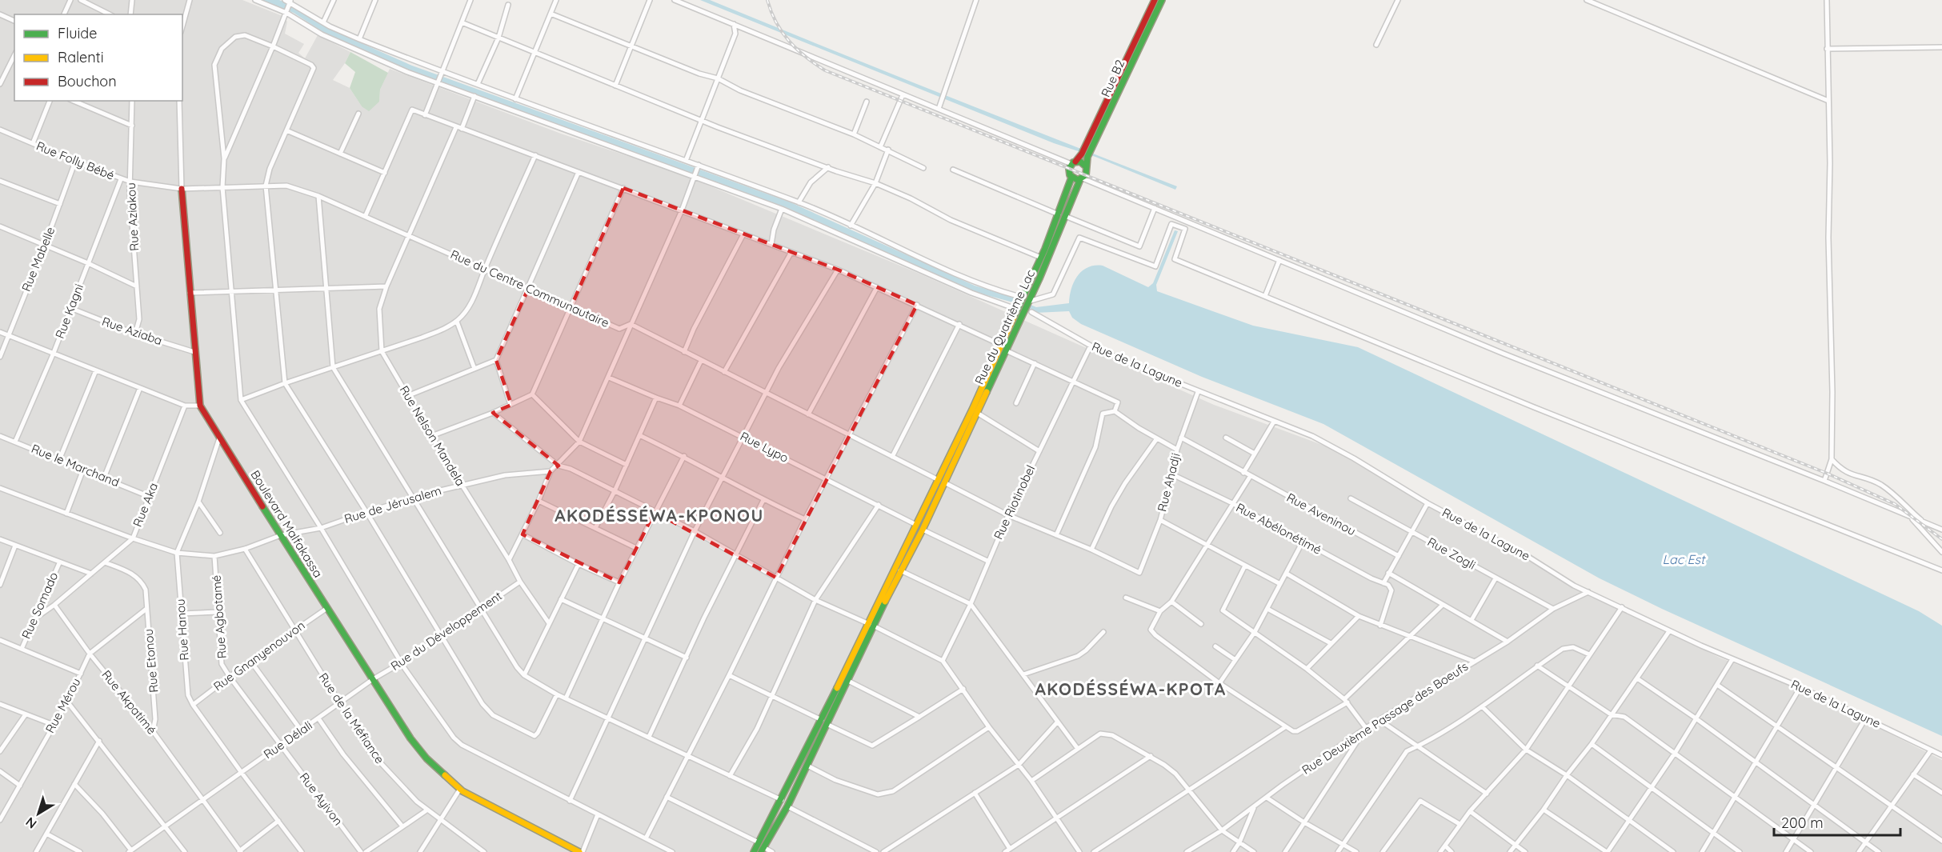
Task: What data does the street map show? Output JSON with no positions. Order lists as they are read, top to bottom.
{
  "streets": {
    "main road": ["Rue B2", "Rue du Quatrième Lac", "Boulevard Malfakassa"],
    "street": [
      "Rue Folly Bébé",
      "Rue Aziakou",
      "Rue Mabelle",
      "Rue du Centre Communautaire",
      "Rue Kagni",
      "Rue Aziaba",
      "Rue de la Lagune",
      "Rue Nelson Mandela",
      "Rue Lypo",
      "Rue le Marchand",
      "Rue Ahadji",
      "Rue Riotinobel",
      "Rue Aka",
      "Rue de Jérusalem",
      "Rue Aveninou",
      "Rue Abélonétimé",
      "Rue Zogli",
      "Rue Somado",
      "Rue Agbotamé",
      "Rue Hanou",
      "Rue du Développement",
      "Rue Gnanyenouvon",
      "Rue Etonou",
      "Rue Akpatimé",
      "Rue Mérou",
      "Rue de la Méfiance",
      "Rue Deuxième Passage des Boeufs",
      "Rue Délali",
      "Rue Ayivon"
    ]
  },
  "crossings": [
    ["Rue B2", "Rue du Quatrième Lac"],
    ["Rue Folly Bébé", "Rue Aziakou"],
    ["Rue Folly Bébé", "Rue Mabelle"],
    ["Rue Folly Bébé", "Rue du Centre Communautaire"],
    ["Rue Folly Bébé", "Rue Kagni"],
    ["Rue Folly Bébé", "Boulevard Malfakassa"],
    ["Rue Aziakou", "Rue Aziaba"],
    ["Rue du Centre Communautaire", "Rue du Quatrième Lac"],
    ["Rue du Centre Communautaire", "Rue Nelson Mandela"],
    ["Rue du Centre Communautaire", "Rue Ahadji"],
    ["Rue du Centre Communautaire", "Rue Riotinobel"],
    ["Rue du Centre Communautaire", "Boulevard Malfakassa"],
    ["Rue Kagni", "Rue Aziaba"],
    ["Rue Kagni", "Rue le Marchand"],
    ["Rue Aziaba", "Boulevard Malfakassa"],
    ["Rue de la Lagune", "Rue Ahadji"],
    ["Rue de la Lagune", "Rue Riotinobel"],
    ["Rue de la Lagune", "Rue Deuxième Passage des Boeufs"],
    ["Rue Nelson Mandela", "Rue de Jérusalem"],
    ["Rue Nelson Mandela", "Rue du Développement"],
    ["Rue le Marchand", "Rue Aka"],
    ["Rue Ahadji", "Rue Aveninou"],
    ["Rue Ahadji", "Rue Abélonétimé"],
    ["Rue Aka", "Rue de Jérusalem"],
    ["Rue Aka", "Rue Somado"],
    ["Rue Aka", "Rue Etonou"],
    ["Rue Aka", "Rue Akpatimé"],
    ["Rue de Jérusalem", "Boulevard Malfakassa"],
    ["Rue de Jérusalem", "Rue Agbotamé"],
    ["Rue de Jérusalem", "Rue Hanou"],
    ["Rue de Jérusalem", "Rue de la Méfiance"],
    ["Boulevard Malfakassa", "Rue du Développement"],
    ["Boulevard Malfakassa", "Rue Gnanyenouvon"],
    ["Boulevard Malfakassa", "Rue Délali"],
    ["Rue Zogli", "Rue Deuxième Passage des Boeufs"],
    ["Rue Agbotamé", "Rue Gnanyenouvon"],
    ["Rue Agbotamé", "Rue Délali"],
    ["Rue Agbotamé", "Rue Ayivon"],
    ["Rue Hanou", "Rue Gnanyenouvon"],
    ["Rue du Développement", "Rue Délali"],
    ["Rue Gnanyenouvon", "Rue de la Méfiance"],
    ["Rue Etonou", "Rue Akpatimé"],
    ["Rue Etonou", "Rue Mérou"],
    ["Rue Akpatimé", "Rue Mérou"],
    ["Rue Akpatimé", "Rue Délali"],
    ["Rue de la Méfiance", "Rue Délali"],
    ["Rue Délali", "Rue Ayivon"]
  ],
  "districts": ["AKODÉSSÉWA-KPONOU", "AKODÉSSÉWA-KPOTA"],
  "water": ["Lac Est"],
  "legend": ["Fluide", "Ralenti", "Bouchon"],
  "scale_bar": "200 m",
  "north": "bottom left"
}
